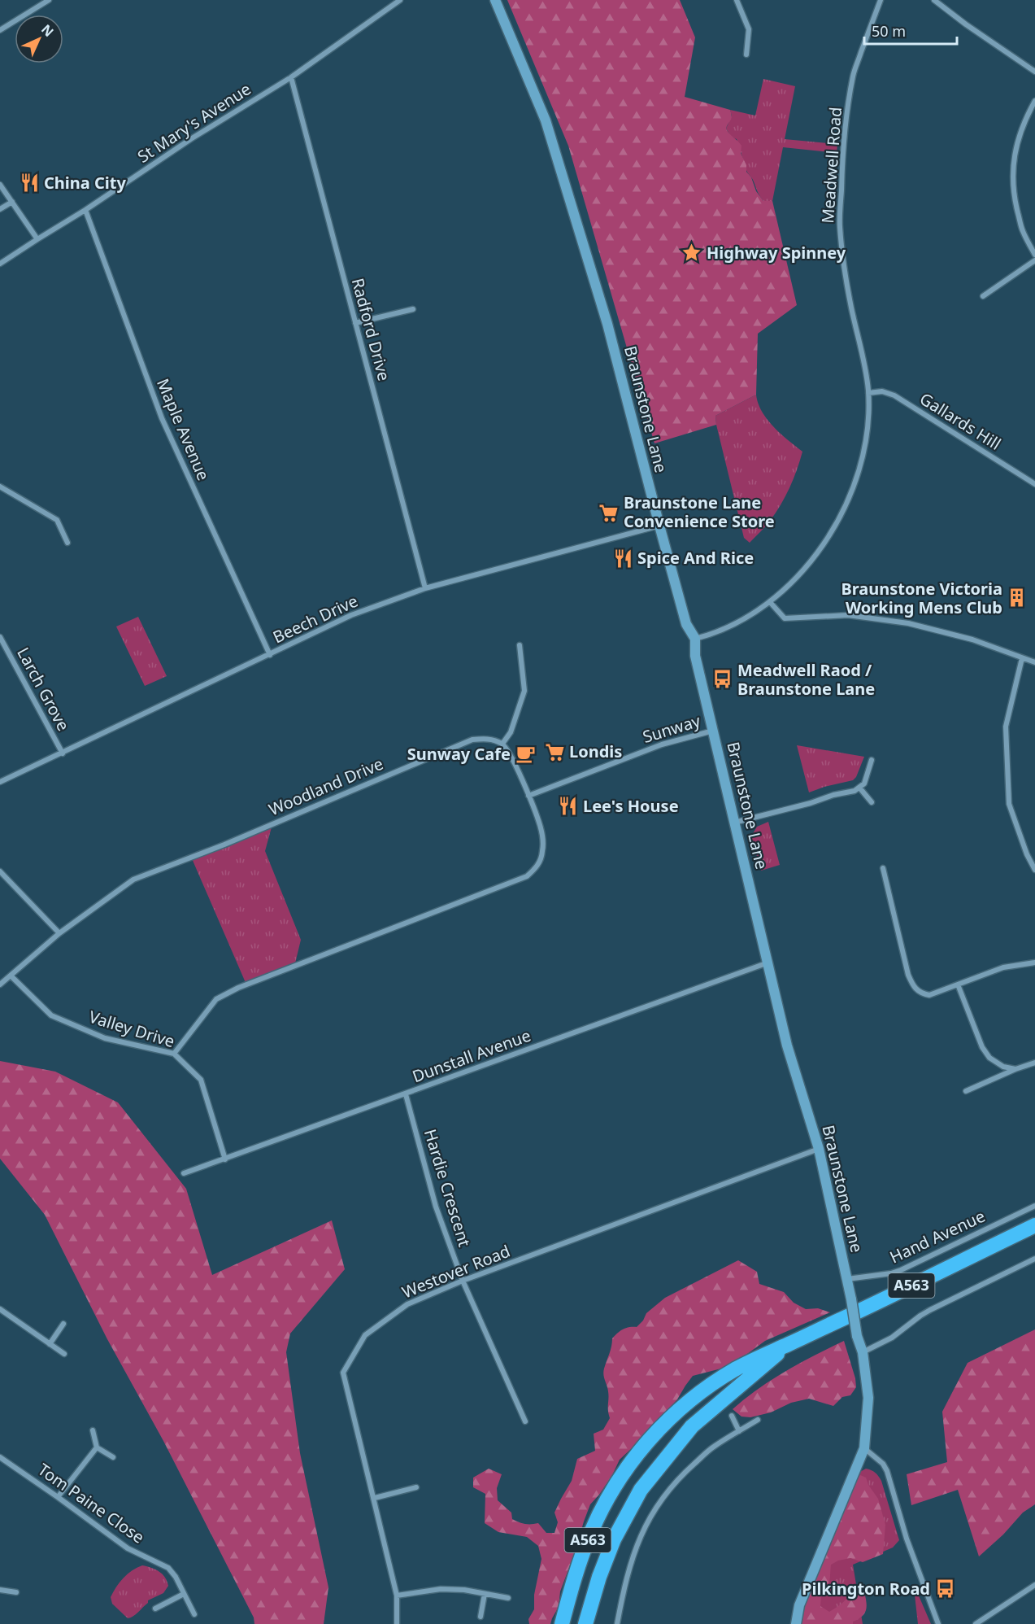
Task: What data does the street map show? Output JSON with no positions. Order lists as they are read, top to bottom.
{
  "streets": {
    "highway": ["A563"],
    "street": [
      "St Mary's Avenue",
      "Meadwell Road",
      "Radford Drive",
      "Braunstone Lane",
      "Gallards Hill",
      "Maple Avenue",
      "Beech Drive",
      "Larch Grove",
      "Sunway",
      "Woodland Drive",
      "Valley Drive",
      "Dunstall Avenue",
      "Hardie Crescent",
      "Hand Avenue",
      "Westover Road",
      "Tom Paine Close"
    ]
  },
  "crossings": [
    ["St Mary's Avenue", "Radford Drive"],
    ["St Mary's Avenue", "Maple Avenue"],
    ["Meadwell Road", "Braunstone Lane"],
    ["Meadwell Road", "Gallards Hill"],
    ["Radford Drive", "Beech Drive"],
    ["Braunstone Lane", "Beech Drive"],
    ["Braunstone Lane", "Sunway"],
    ["Braunstone Lane", "Dunstall Avenue"],
    ["Braunstone Lane", "Hand Avenue"],
    ["Braunstone Lane", "Westover Road"],
    ["Maple Avenue", "Beech Drive"],
    ["Beech Drive", "Larch Grove"],
    ["Woodland Drive", "Valley Drive"],
    ["Valley Drive", "Dunstall Avenue"],
    ["Dunstall Avenue", "Hardie Crescent"],
    ["Hardie Crescent", "Westover Road"]
  ],
  "places": {
    "restaurant": ["China City", "Spice And Rice", "Lee's House"],
    "place": ["Highway Spinney"],
    "supermarket": ["Braunstone Lane Convenience Store", "Londis"],
    "building": ["Braunstone Victoria Working Mens Club"],
    "bus stop": ["Meadwell Raod / Braunstone Lane", "Pilkington Road"],
    "cafe": ["Sunway Cafe"]
  },
  "scale_bar": "50 m",
  "north": "top right"
}
